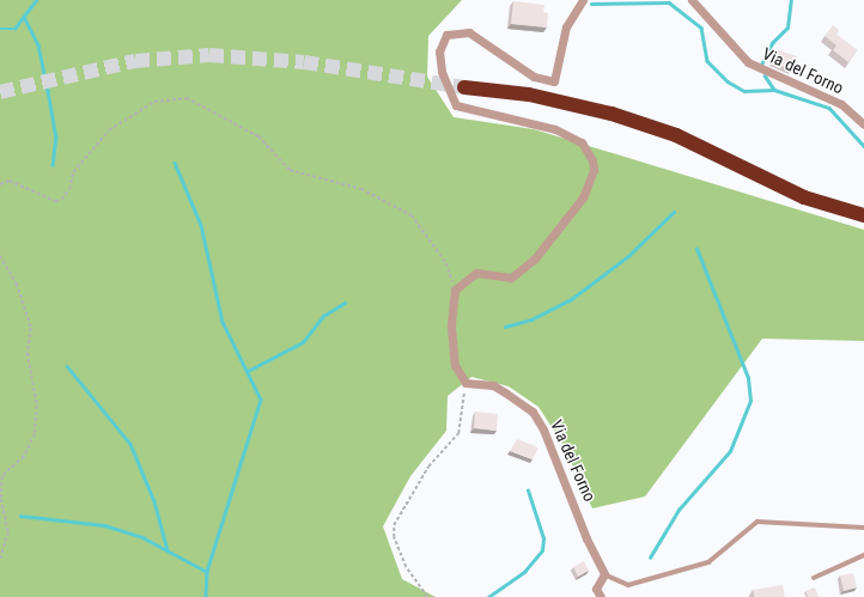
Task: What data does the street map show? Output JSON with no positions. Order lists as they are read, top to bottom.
{
  "streets": {
    "street": ["Via del Forno"]
  }
}
